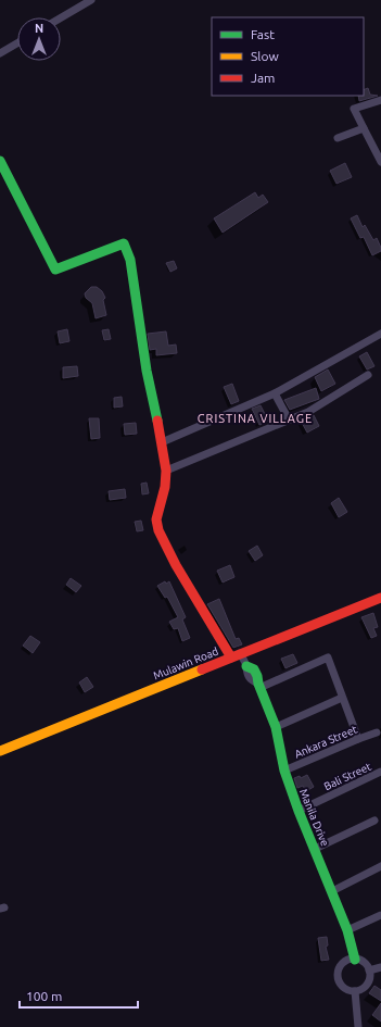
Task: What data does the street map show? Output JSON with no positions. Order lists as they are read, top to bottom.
{
  "streets": {
    "street": [
      "Mulawin Road",
      "Ankara Street",
      "Bali Street",
      "Manila Drive"
    ]
  },
  "crossings": [
    ["Mulawin Road", "Manila Drive"],
    ["Ankara Street", "Manila Drive"],
    ["Bali Street", "Manila Drive"]
  ],
  "districts": ["CRISTINA VILLAGE"],
  "legend": ["Fast", "Slow", "Jam"],
  "scale_bar": "100 m",
  "north": "top"
}
